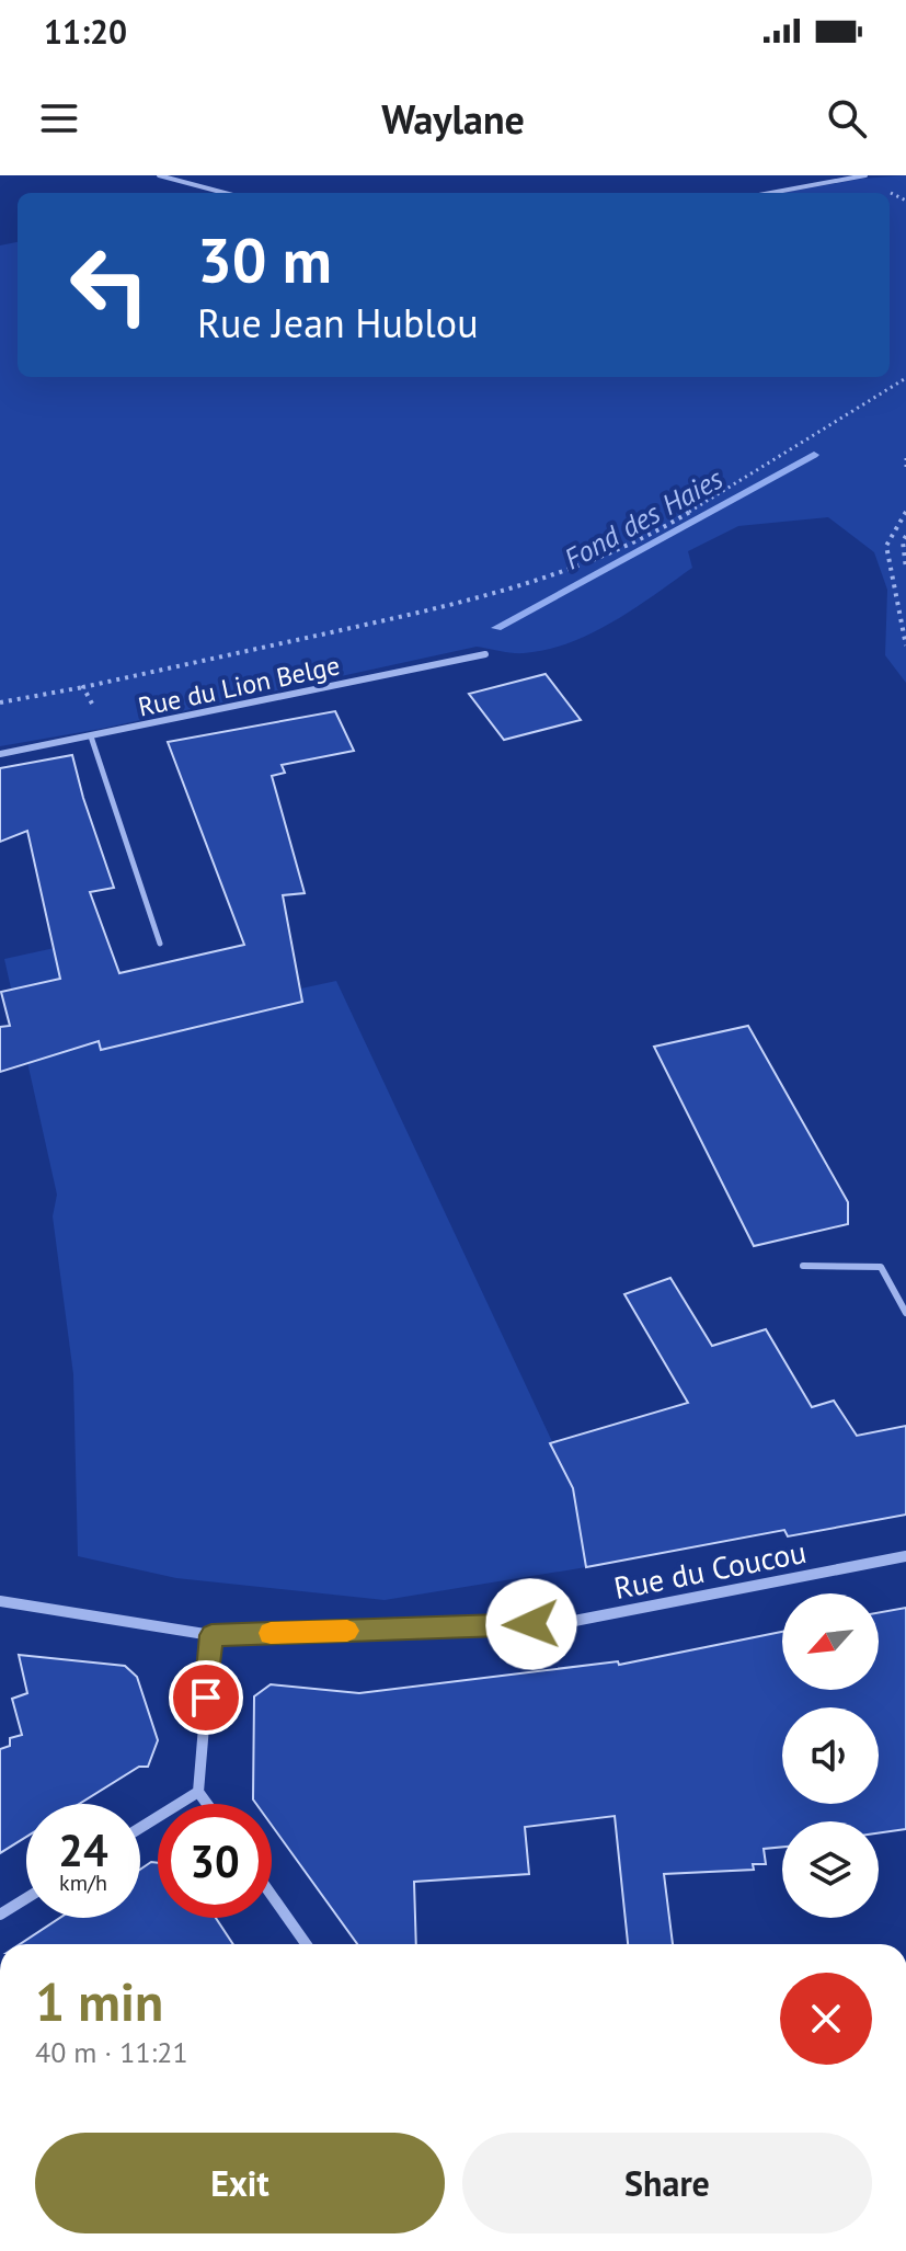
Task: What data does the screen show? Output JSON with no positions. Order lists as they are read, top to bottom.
{
  "streets": {
    "street": ["Rue du Lion Belge", "Rue du Coucou"]
  },
  "water": ["Fond des Haies"],
  "north": "bottom left",
  "page": {
    "status": "11:20",
    "header": "Waylane",
    "turn": ["30 m", "Rue Jean Hublou"],
    "speed": "24 km/h",
    "limit": "30",
    "heading": ["1 min", "40 m · 11:21"],
    "buttons": ["Exit", "Share"]
  }
}
